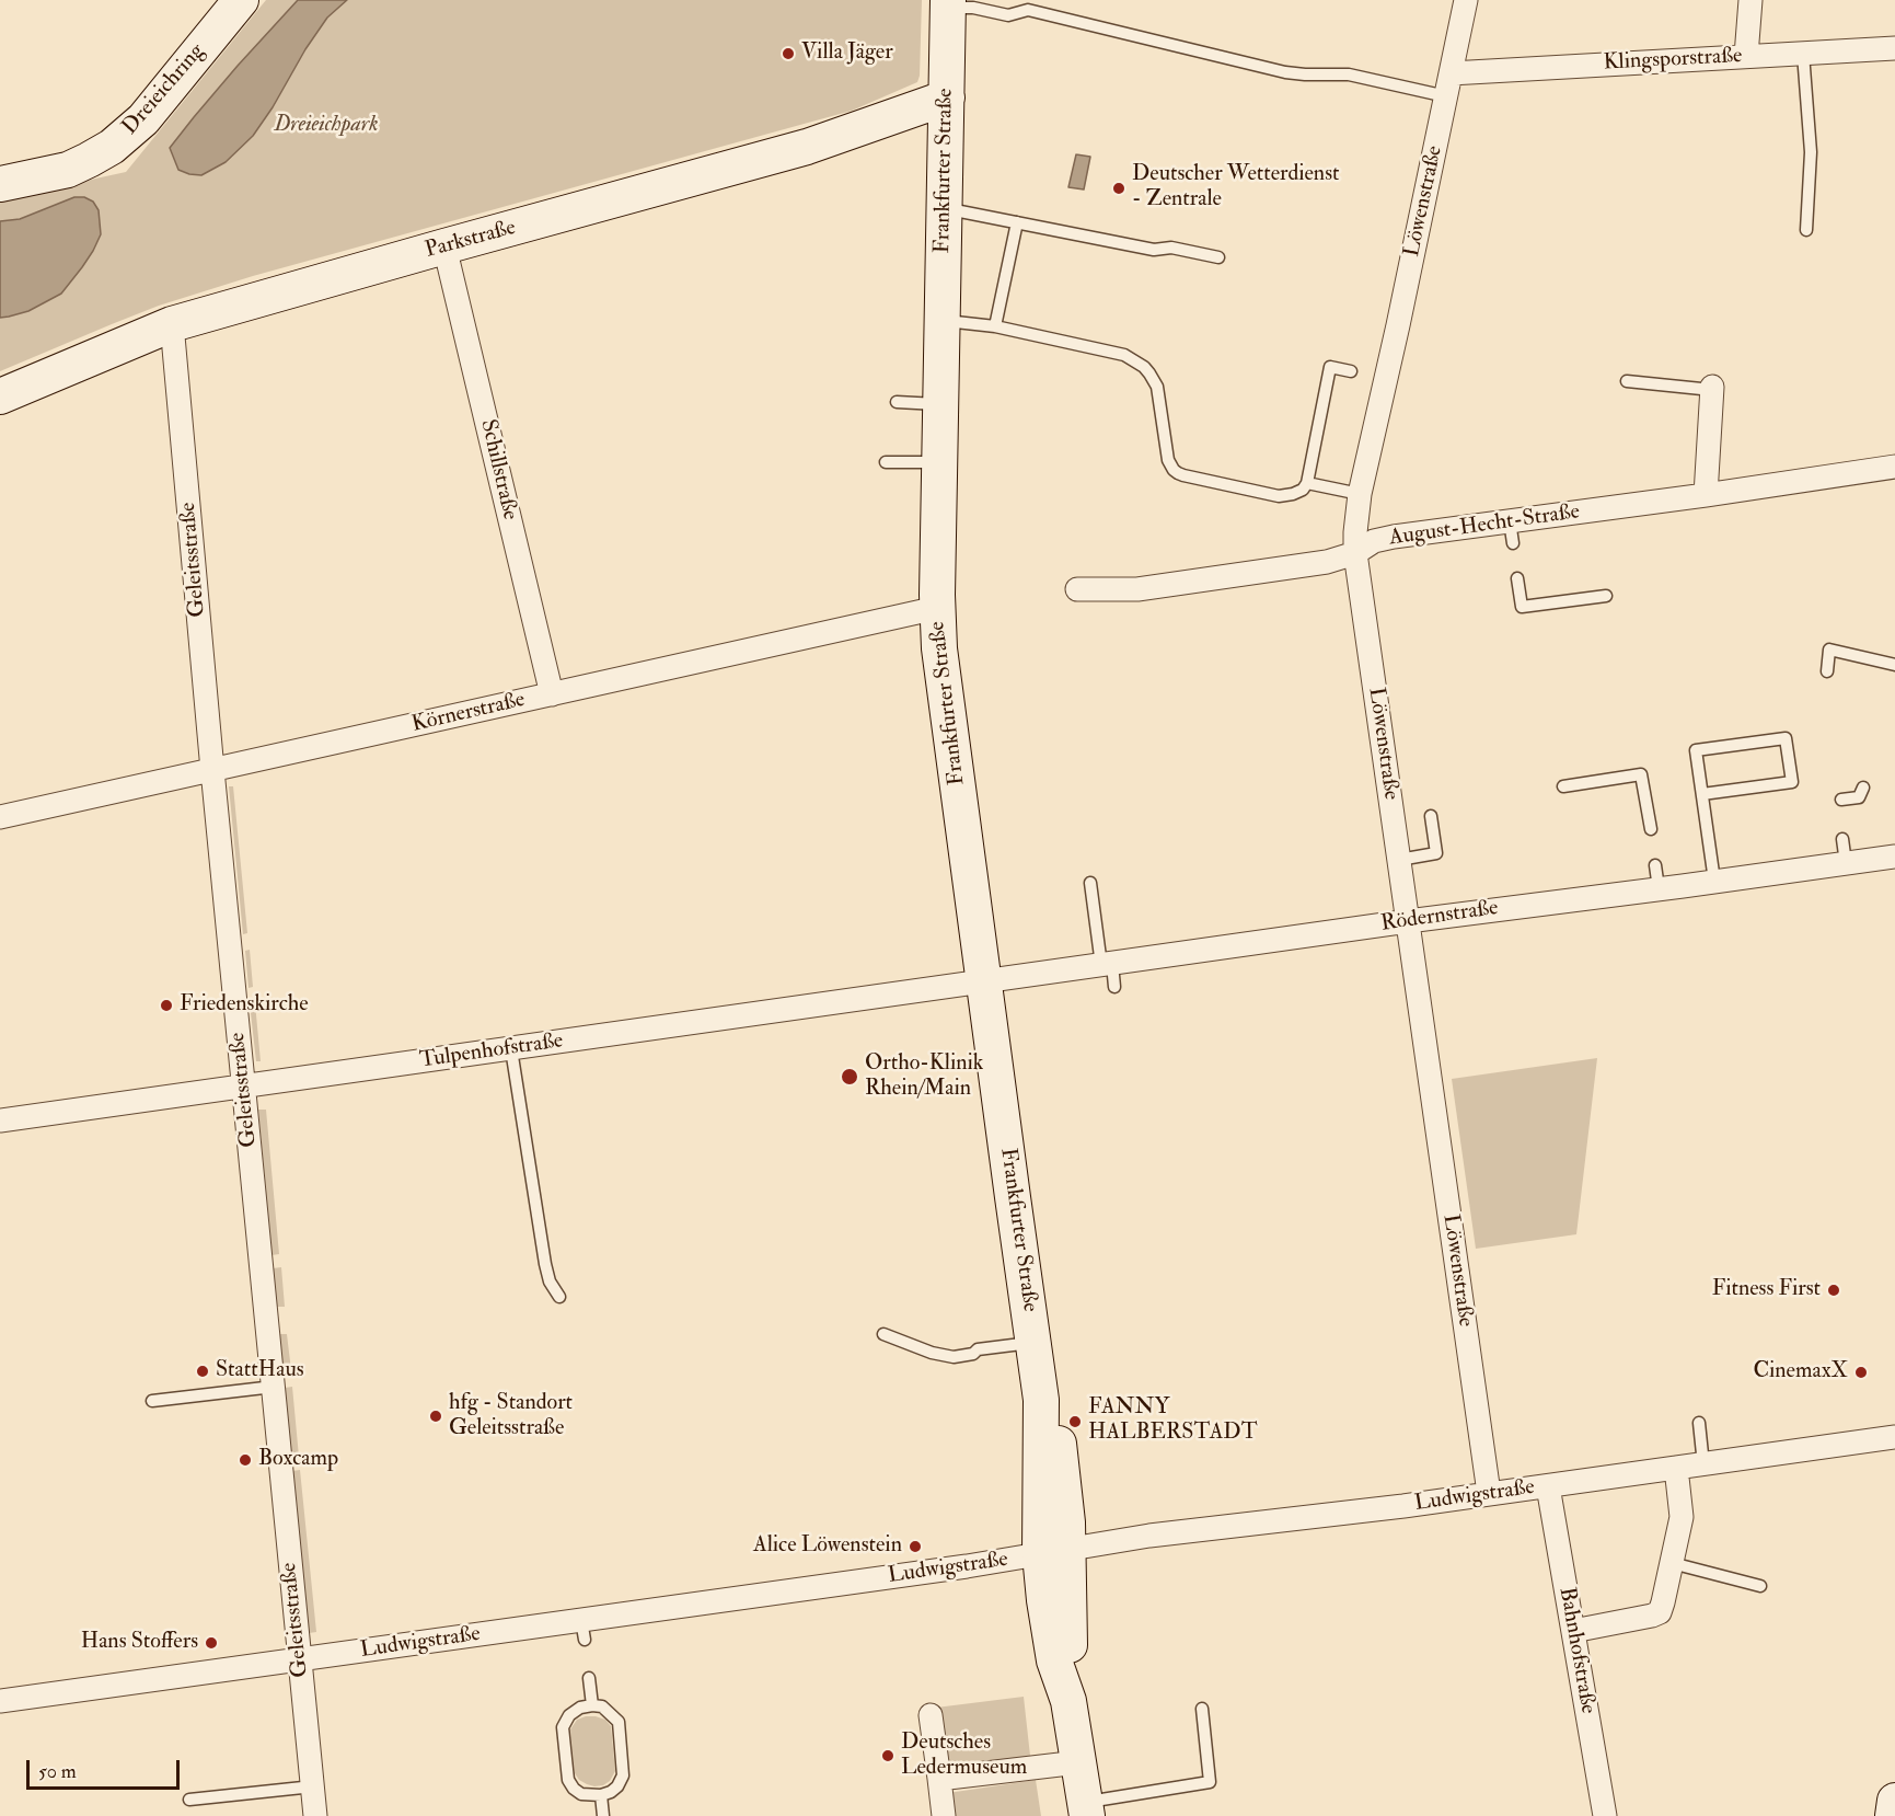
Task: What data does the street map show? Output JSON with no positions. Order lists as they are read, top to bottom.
{
  "streets": {
    "main road": ["Dreieichring", "Frankfurter Straße", "Parkstraße"],
    "street": [
      "Klingsporstraße",
      "Löwenstraße",
      "Schillstraße",
      "August-Hecht-Straße",
      "Geleitsstraße",
      "Körnerstraße",
      "Rödernstraße",
      "Tulpenhofstraße",
      "Ludwigstraße",
      "Bahnhofstraße"
    ]
  },
  "crossings": [
    ["Klingsporstraße", "Löwenstraße"],
    ["Frankfurter Straße", "Parkstraße"],
    ["Frankfurter Straße", "Körnerstraße"],
    ["Frankfurter Straße", "Rödernstraße"],
    ["Frankfurter Straße", "Tulpenhofstraße"],
    ["Frankfurter Straße", "Ludwigstraße"],
    ["Löwenstraße", "August-Hecht-Straße"],
    ["Löwenstraße", "Rödernstraße"],
    ["Löwenstraße", "Ludwigstraße"],
    ["Parkstraße", "Schillstraße"],
    ["Parkstraße", "Geleitsstraße"],
    ["Schillstraße", "Körnerstraße"],
    ["Geleitsstraße", "Körnerstraße"],
    ["Geleitsstraße", "Tulpenhofstraße"],
    ["Geleitsstraße", "Ludwigstraße"],
    ["Rödernstraße", "Tulpenhofstraße"],
    ["Ludwigstraße", "Bahnhofstraße"]
  ],
  "parks": ["Dreieichpark"],
  "places": [
    "Villa Jäger",
    "Deutscher Wetterdienst - Zentrale",
    "Friedenskirche",
    "Ortho-Klinik Rhein/Main",
    "Fitness First",
    "StattHaus",
    "CinemaxX",
    "hfg - Standort Geleitsstraße",
    "FANNY HALBERSTADT",
    "Boxcamp",
    "Alice Löwenstein",
    "Hans Stoffers",
    "Deutsches Ledermuseum"
  ],
  "scale_bar": "50 m"
}
